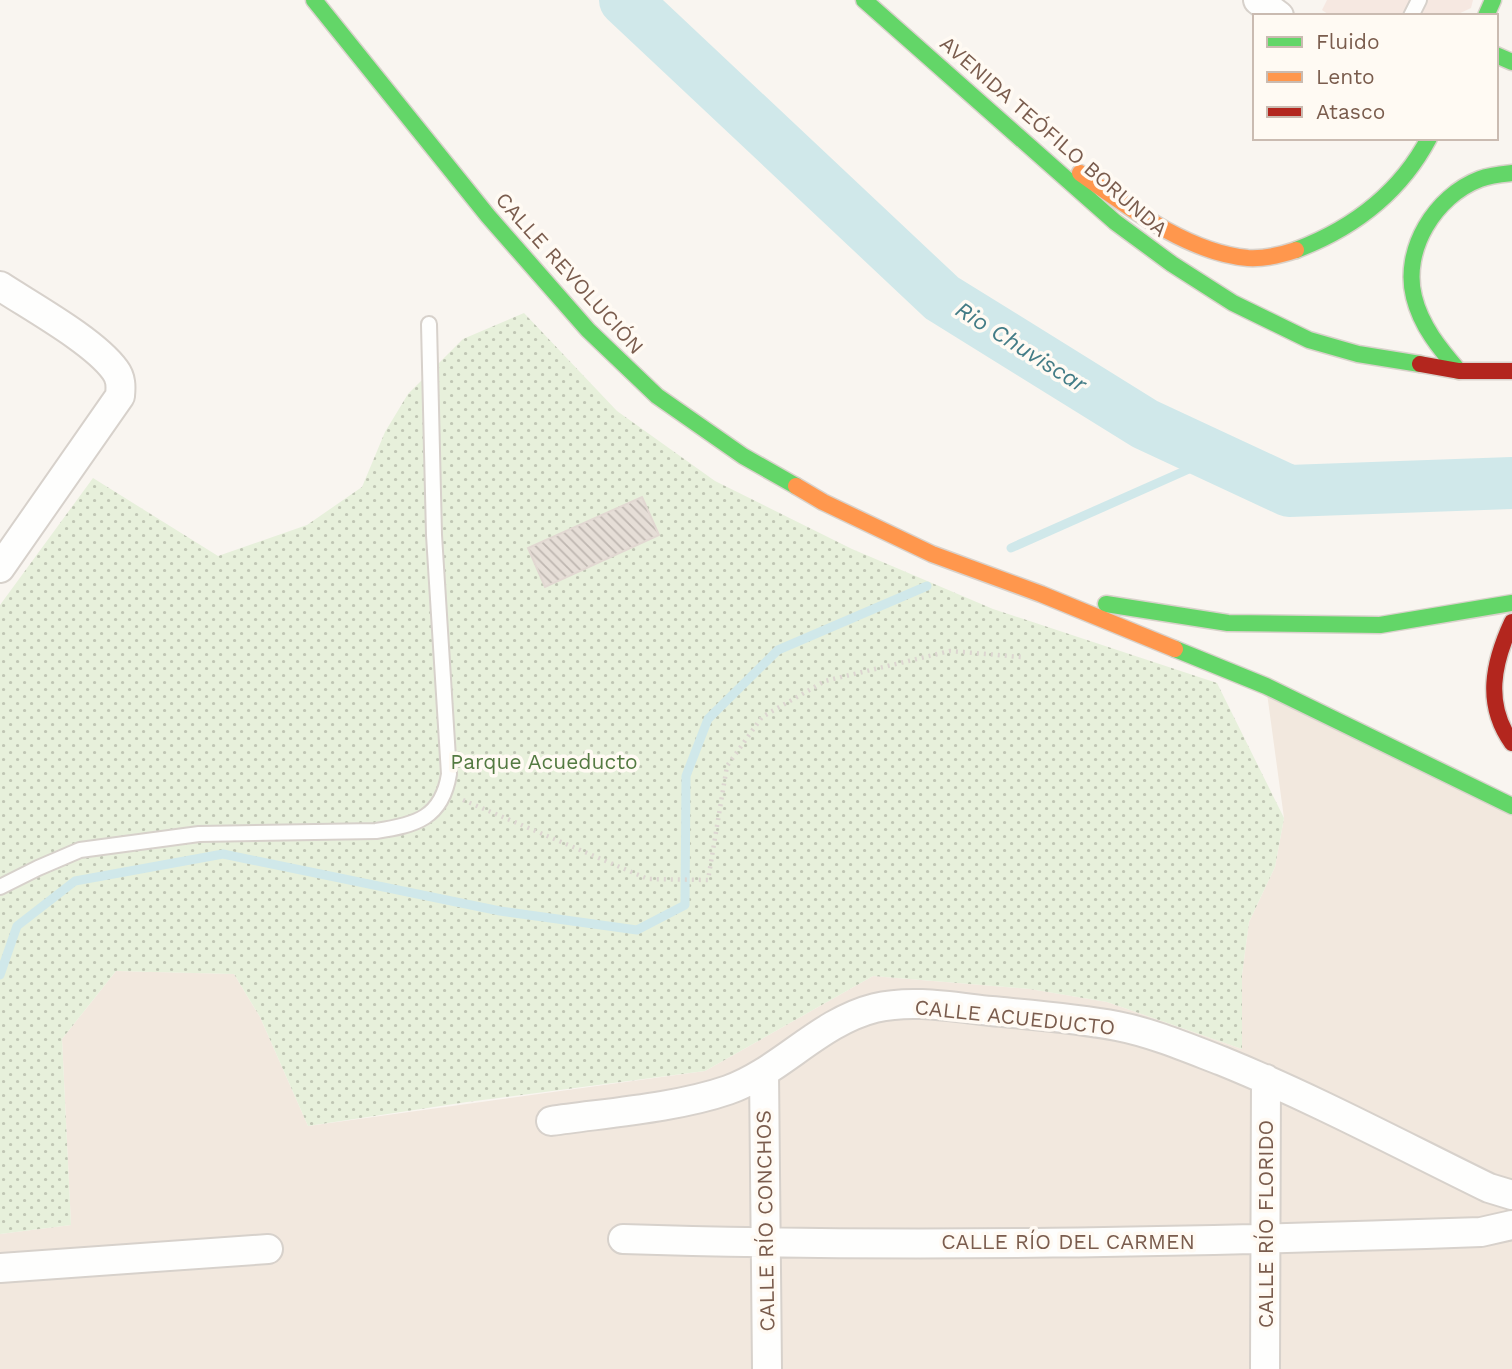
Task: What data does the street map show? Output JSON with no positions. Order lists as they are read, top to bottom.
{
  "streets": {
    "main road": ["AVENIDA TEÓFILO BORUNDA", "CALLE REVOLUCIÓN"],
    "street": [
      "CALLE ACUEDUCTO",
      "CALLE RÍO CONCHOS",
      "CALLE RÍO FLORIDO",
      "CALLE RÍO DEL CARMEN"
    ]
  },
  "crossings": [
    ["CALLE ACUEDUCTO", "CALLE RÍO CONCHOS"],
    ["CALLE ACUEDUCTO", "CALLE RÍO FLORIDO"],
    ["CALLE RÍO CONCHOS", "CALLE RÍO DEL CARMEN"],
    ["CALLE RÍO FLORIDO", "CALLE RÍO DEL CARMEN"]
  ],
  "water": ["Rio Chuviscar"],
  "parks": ["Parque Acueducto"],
  "legend": ["Fluido", "Lento", "Atasco"]
}
